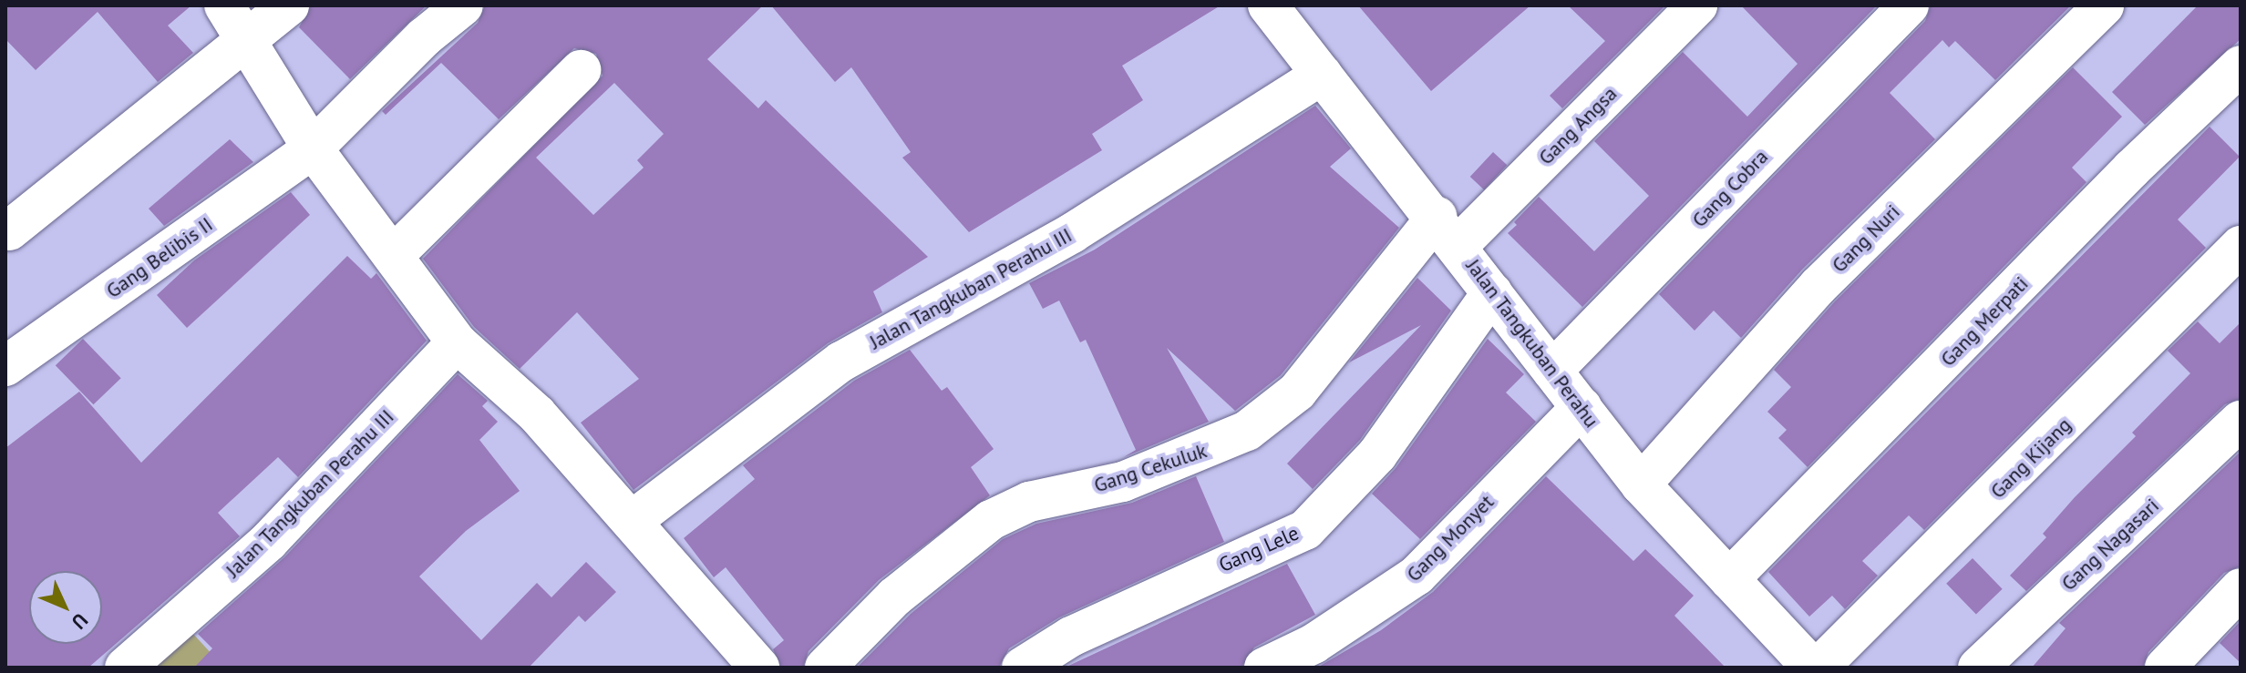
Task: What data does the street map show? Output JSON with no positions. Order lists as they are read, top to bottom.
{
  "streets": {
    "street": [
      "Gang Angsa",
      "Gang Cobra",
      "Gang Nuri",
      "Gang Belibis II",
      "Jalan Tangkuban Perahu III",
      "Gang Merpati",
      "Jalan Tangkuban Perahu",
      "Gang Kijang",
      "Gang Cekuluk",
      "Gang Monyet",
      "Gang Nagasari",
      "Gang Lele"
    ]
  },
  "crossings": [
    ["Gang Angsa", "Jalan Tangkuban Perahu"],
    ["Gang Angsa", "Gang Cekuluk"],
    ["Gang Cobra", "Jalan Tangkuban Perahu"],
    ["Gang Nuri", "Jalan Tangkuban Perahu"],
    ["Jalan Tangkuban Perahu III", "Jalan Tangkuban Perahu"],
    ["Gang Merpati", "Jalan Tangkuban Perahu"],
    ["Jalan Tangkuban Perahu", "Gang Cekuluk"],
    ["Jalan Tangkuban Perahu", "Gang Monyet"],
    ["Jalan Tangkuban Perahu", "Gang Lele"]
  ],
  "north": "bottom right"
}
